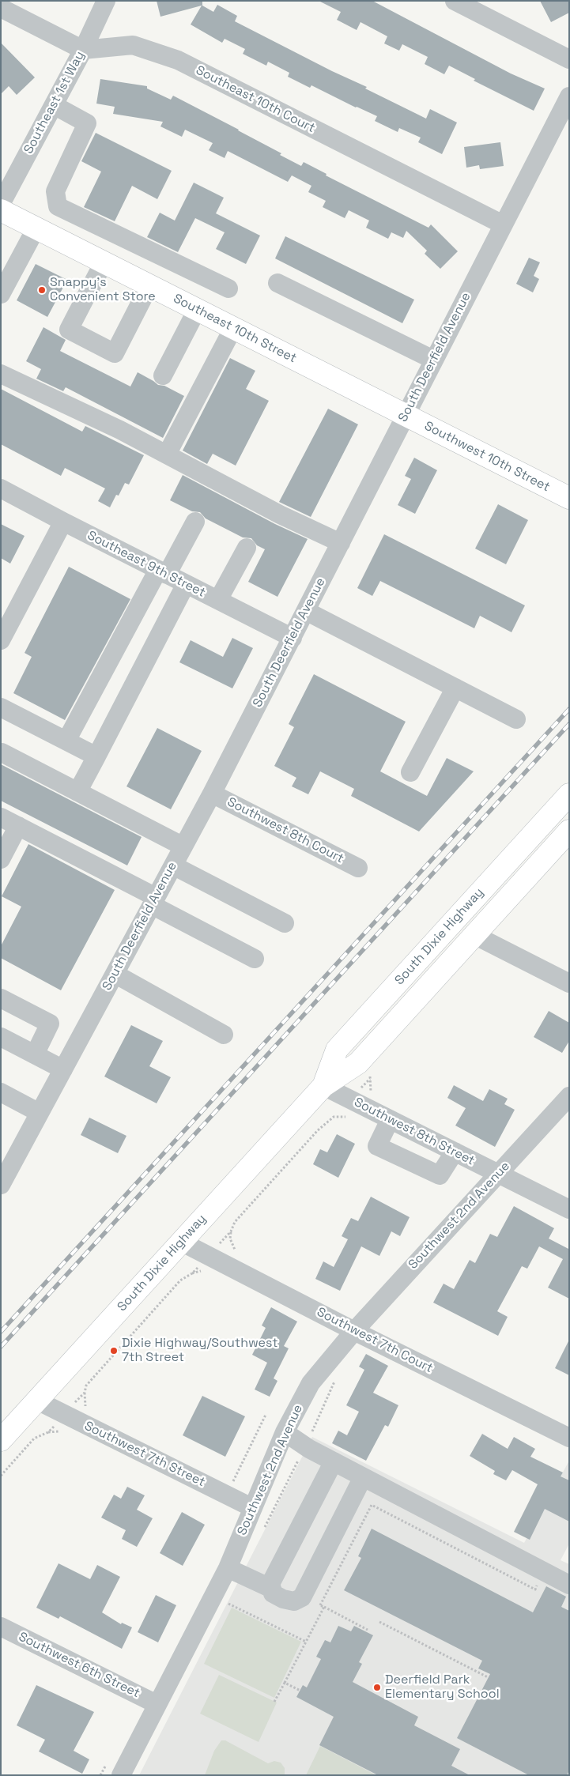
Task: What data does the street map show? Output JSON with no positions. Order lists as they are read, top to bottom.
{
  "streets": {
    "main road": ["Southeast 10th Street", "Southwest 10th Street", "South Dixie Highway"],
    "street": [
      "Southeast 10th Court",
      "Southeast 1st Way",
      "South Deerfield Avenue",
      "Southeast 9th Street",
      "Southwest 8th Court",
      "Southwest 8th Street",
      "Southwest 2nd Avenue",
      "Southwest 7th Court",
      "Southwest 7th Street",
      "Southwest 6th Street"
    ]
  },
  "crossings": [
    ["Southeast 10th Court", "Southeast 1st Way"],
    ["Southeast 10th Court", "South Deerfield Avenue"],
    ["Southeast 10th Street", "South Deerfield Avenue"],
    ["Southeast 10th Street", "Southwest 10th Street"],
    ["South Deerfield Avenue", "Southwest 10th Street"],
    ["South Deerfield Avenue", "Southeast 9th Street"],
    ["South Deerfield Avenue", "Southwest 8th Court"],
    ["South Dixie Highway", "Southwest 8th Street"],
    ["South Dixie Highway", "Southwest 7th Court"],
    ["South Dixie Highway", "Southwest 7th Street"],
    ["Southwest 8th Street", "Southwest 2nd Avenue"],
    ["Southwest 2nd Avenue", "Southwest 7th Court"],
    ["Southwest 2nd Avenue", "Southwest 7th Street"],
    ["Southwest 2nd Avenue", "Southwest 6th Street"]
  ],
  "places": ["Snappy's Convenient Store", "Dixie Highway/Southwest 7th Street", "Deerfield Park Elementary School"]
}
